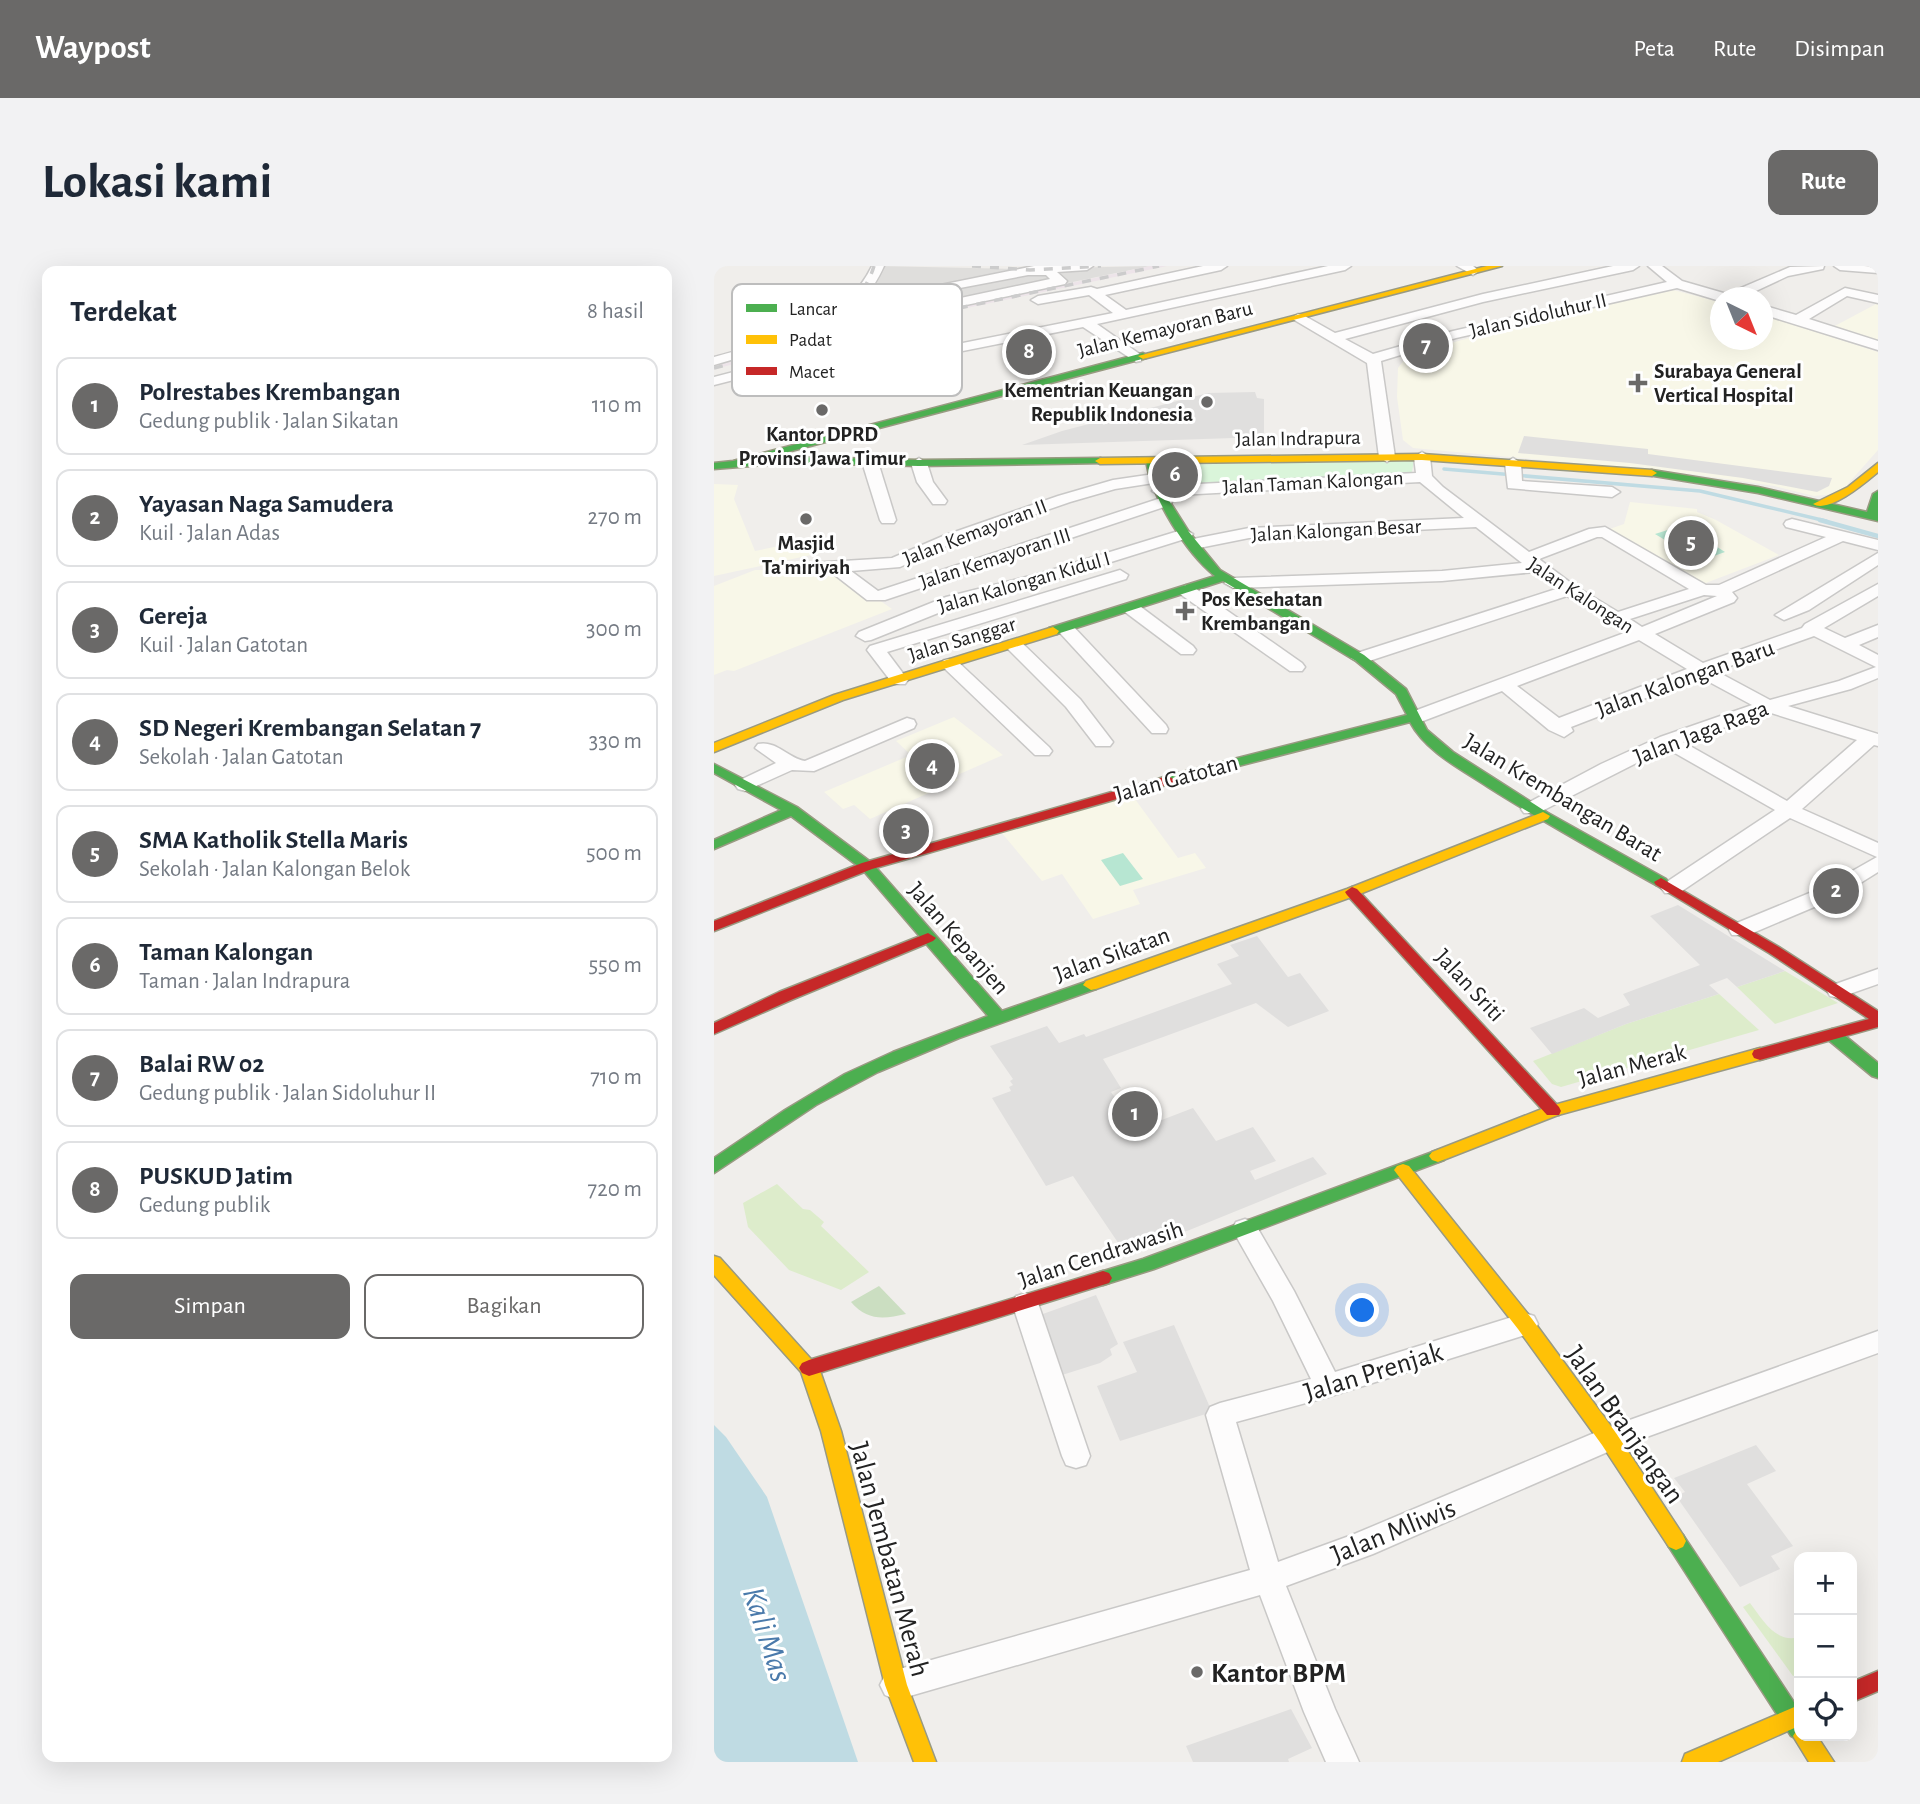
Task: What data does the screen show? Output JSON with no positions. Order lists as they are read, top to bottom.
{
  "streets": {
    "street": [
      "Jalan Sidoluhur II",
      "Jalan Kemayoran Baru",
      "Jalan Indrapura",
      "Jalan Taman Kalongan",
      "Jalan Kalongan Besar",
      "Jalan Kemayoran II",
      "Jalan Kemayoran III",
      "Jalan Kalongan Kidul I",
      "Jalan Kalongan",
      "Jalan Sanggar",
      "Jalan Kalongan Baru",
      "Jalan Jaga Raga",
      "Jalan Gatotan",
      "Jalan Krembangan Barat",
      "Jalan Kepanjen",
      "Jalan Sikatan",
      "Jalan Sriti",
      "Jalan Merak",
      "Jalan Cendrawasih",
      "Jalan Prenjak",
      "Jalan Branjangan",
      "Jalan Mliwis",
      "Jalan Jembatan Merah"
    ]
  },
  "crossings": [
    ["Jalan Kemayoran Baru", "Jalan Indrapura"],
    ["Jalan Indrapura", "Jalan Krembangan Barat"],
    ["Jalan Taman Kalongan", "Jalan Kemayoran II"],
    ["Jalan Taman Kalongan", "Jalan Kemayoran III"],
    ["Jalan Taman Kalongan", "Jalan Kalongan"],
    ["Jalan Taman Kalongan", "Jalan Krembangan Barat"],
    ["Jalan Kalongan Besar", "Jalan Kalongan Kidul I"],
    ["Jalan Kalongan Besar", "Jalan Kalongan"],
    ["Jalan Kalongan Besar", "Jalan Krembangan Barat"],
    ["Jalan Kemayoran II", "Jalan Kemayoran III"],
    ["Jalan Kemayoran II", "Jalan Krembangan Barat"],
    ["Jalan Kemayoran III", "Jalan Krembangan Barat"],
    ["Jalan Kalongan Kidul I", "Jalan Krembangan Barat"],
    ["Jalan Kalongan", "Jalan Kalongan Baru"],
    ["Jalan Kalongan", "Jalan Jaga Raga"],
    ["Jalan Kalongan", "Jalan Gatotan"],
    ["Jalan Sanggar", "Jalan Krembangan Barat"],
    ["Jalan Kalongan Baru", "Jalan Gatotan"],
    ["Jalan Jaga Raga", "Jalan Krembangan Barat"],
    ["Jalan Jaga Raga", "Jalan Sikatan"],
    ["Jalan Gatotan", "Jalan Krembangan Barat"],
    ["Jalan Gatotan", "Jalan Kepanjen"],
    ["Jalan Krembangan Barat", "Jalan Sikatan"],
    ["Jalan Krembangan Barat", "Jalan Merak"],
    ["Jalan Kepanjen", "Jalan Sikatan"],
    ["Jalan Sikatan", "Jalan Sriti"],
    ["Jalan Sriti", "Jalan Merak"],
    ["Jalan Merak", "Jalan Cendrawasih"],
    ["Jalan Merak", "Jalan Branjangan"],
    ["Jalan Cendrawasih", "Jalan Branjangan"],
    ["Jalan Cendrawasih", "Jalan Jembatan Merah"],
    ["Jalan Prenjak", "Jalan Branjangan"],
    ["Jalan Branjangan", "Jalan Mliwis"],
    ["Jalan Mliwis", "Jalan Jembatan Merah"]
  ],
  "water": ["Kali Mas"],
  "places": {
    "health": ["Surabaya General Vertical Hospital", "Pos Kesehatan Krembangan"],
    "other": [
      "Kementrian Keuangan Republik Indonesia",
      "Kantor DPRD Provinsi Jawa Timur",
      "Masjid Ta'miriyah",
      "Kantor BPM"
    ]
  },
  "legend": ["Lancar", "Padat", "Macet"],
  "north": "bottom right",
  "page": {
    "header": "Waypost",
    "nav": ["Peta", "Rute", "Disimpan"],
    "buttons": [
      "Rute",
      ["Simpan", "Bagikan"]
    ],
    "title": "Lokasi kami",
    "heading": ["Terdekat", "8 hasil"],
    "pins": [
      "7",
      "8",
      "6",
      "5",
      "4",
      "3",
      "2",
      "1"
    ],
    "list": [
      {
        "mark": "1",
        "name": "Polrestabes Krembangan",
        "note": "Gedung publik · Jalan Sikatan",
        "value": "110 m"
      },
      {
        "mark": "2",
        "name": "Yayasan Naga Samudera",
        "note": "Kuil · Jalan Adas",
        "value": "270 m"
      },
      {
        "mark": "3",
        "name": "Gereja",
        "note": "Kuil · Jalan Gatotan",
        "value": "300 m"
      },
      {
        "mark": "4",
        "name": "SD Negeri Krembangan Selatan 7",
        "note": "Sekolah · Jalan Gatotan",
        "value": "330 m"
      },
      {
        "mark": "5",
        "name": "SMA Katholik Stella Maris",
        "note": "Sekolah · Jalan Kalongan Belok",
        "value": "500 m"
      },
      {
        "mark": "6",
        "name": "Taman Kalongan",
        "note": "Taman · Jalan Indrapura",
        "value": "550 m"
      },
      {
        "mark": "7",
        "name": "Balai RW 02",
        "note": "Gedung publik · Jalan Sidoluhur II",
        "value": "710 m"
      },
      {
        "mark": "8",
        "name": "PUSKUD Jatim",
        "note": "Gedung publik",
        "value": "720 m"
      }
    ],
    "map_buttons": ["+", "−"]
  }
}
